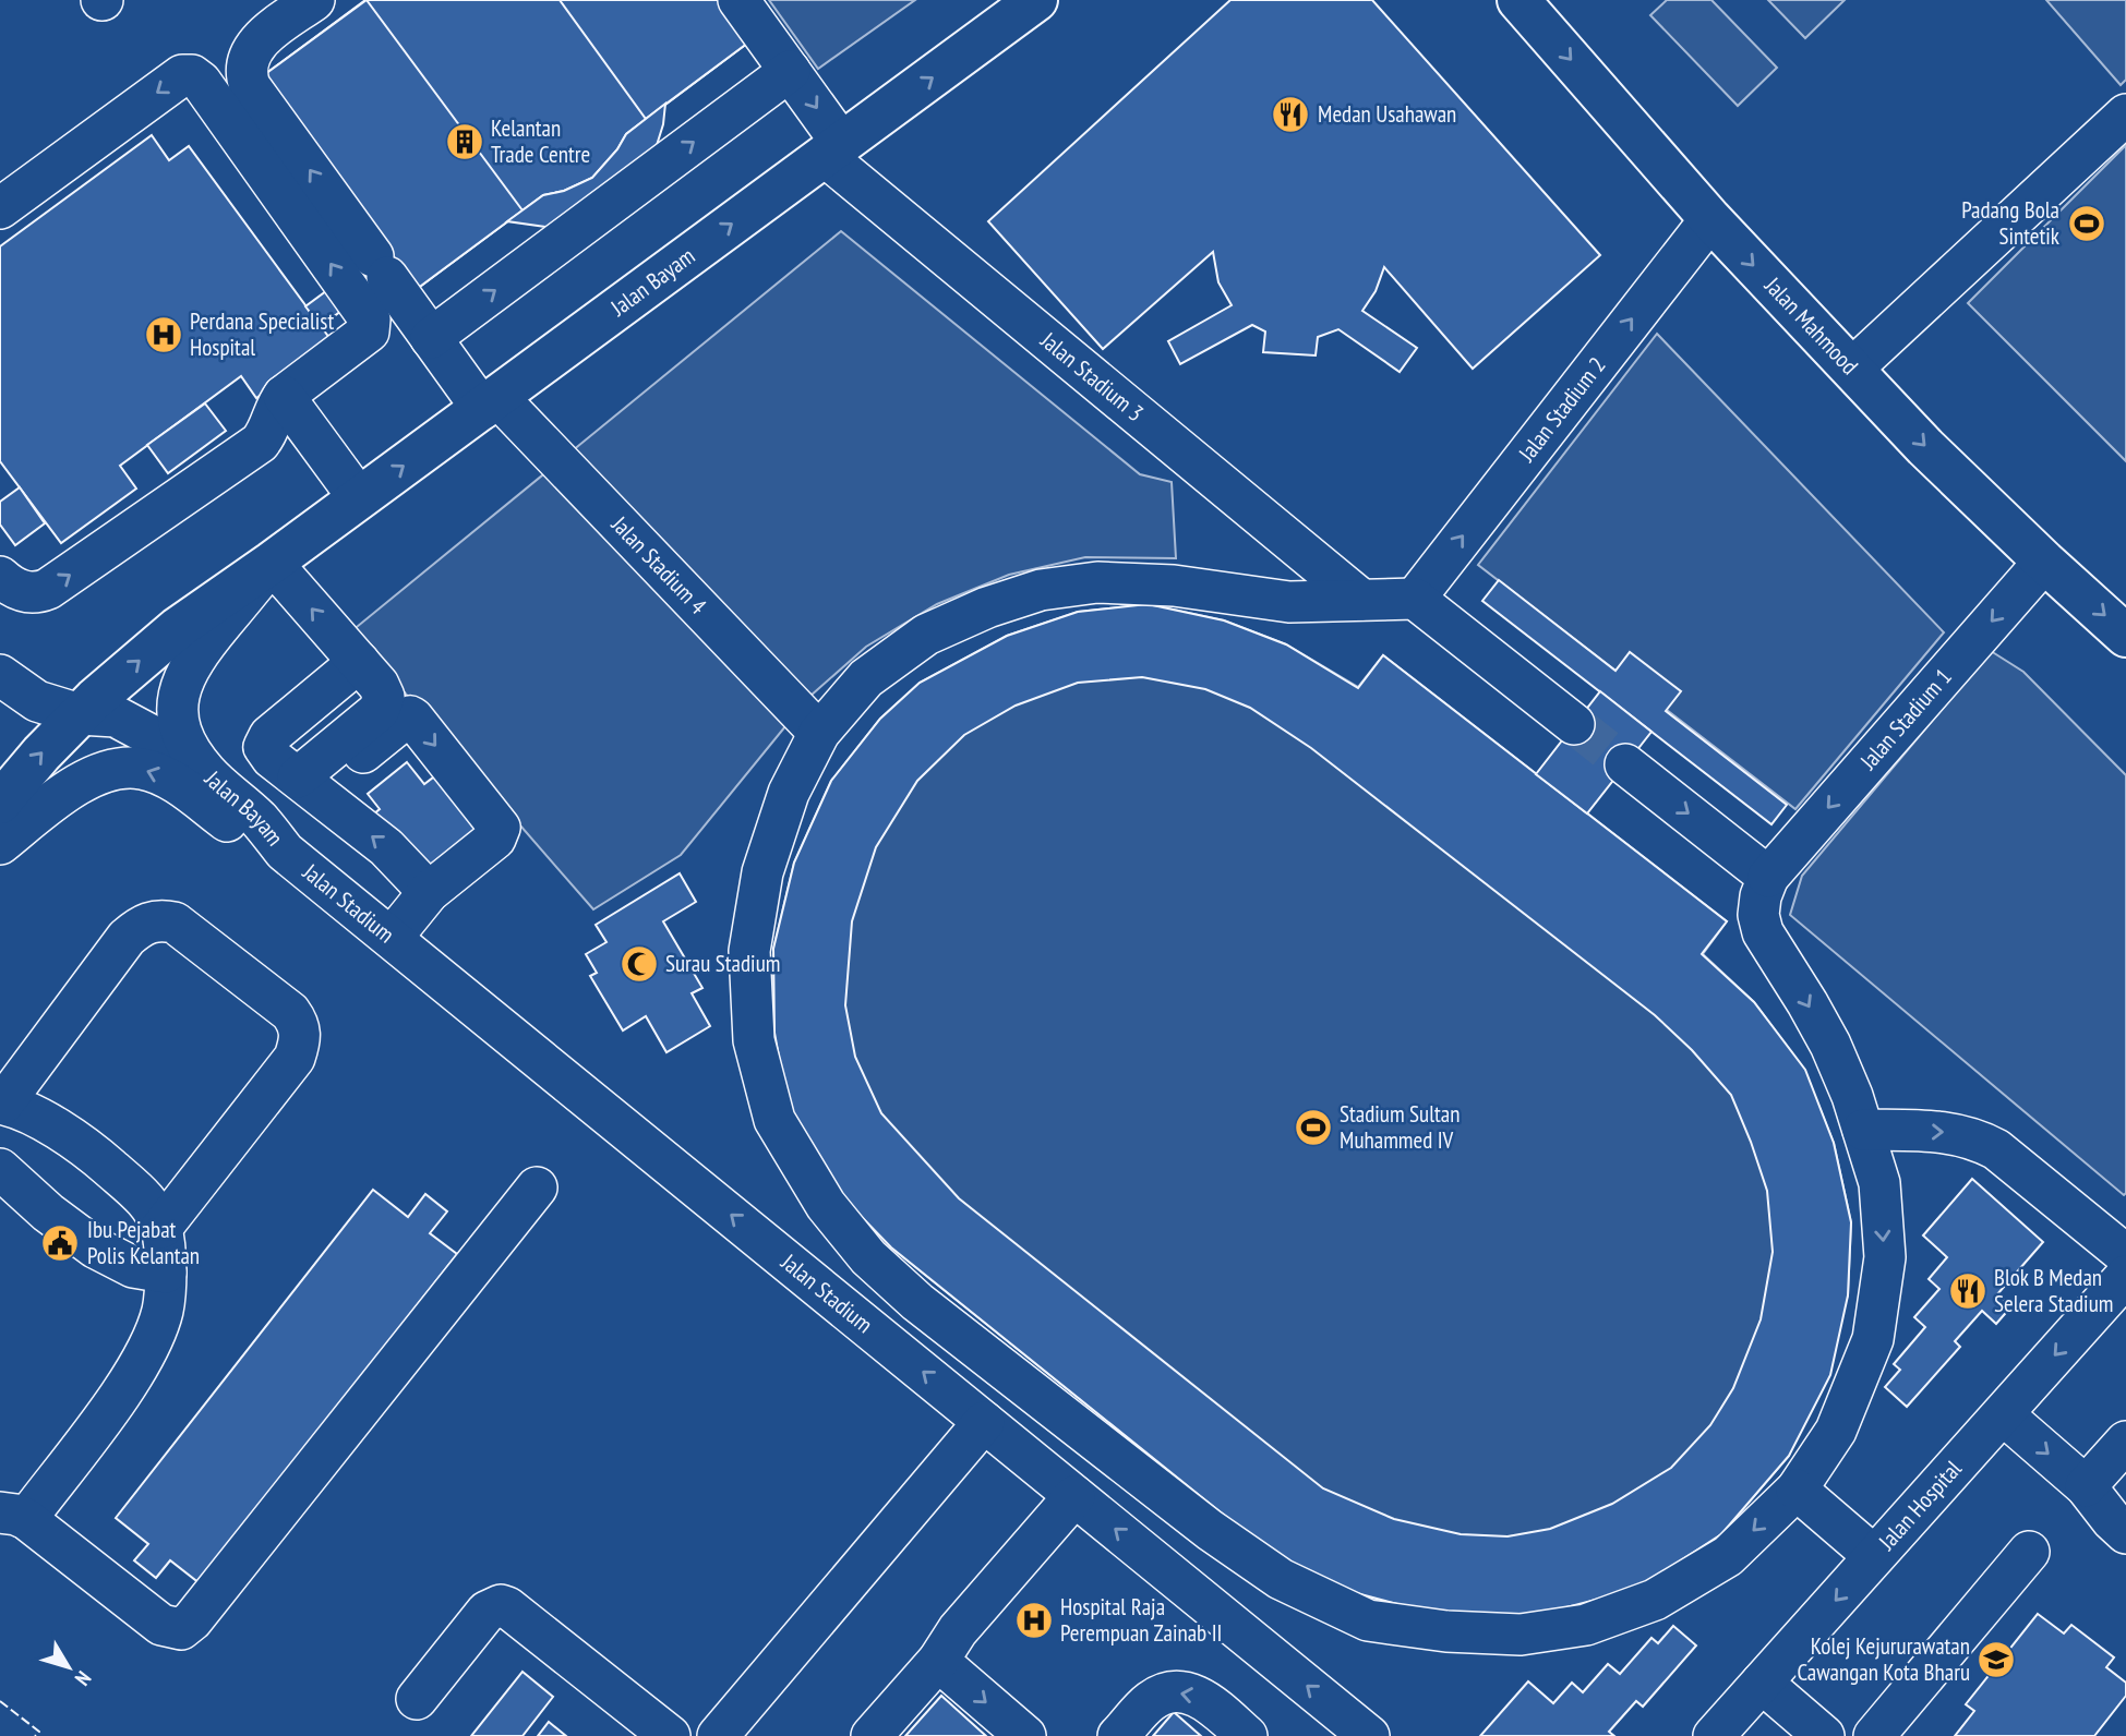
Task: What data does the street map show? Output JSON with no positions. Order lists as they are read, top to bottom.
{
  "streets": {
    "main road": ["Jalan Bayam", "Jalan Mahmood"],
    "street": [
      "Jalan Stadium 3",
      "Jalan Stadium 2",
      "Jalan Stadium 4",
      "Jalan Stadium 1",
      "Jalan Stadium",
      "Jalan Hospital"
    ]
  },
  "crossings": [
    ["Jalan Bayam", "Jalan Stadium 3"],
    ["Jalan Bayam", "Jalan Stadium 4"],
    ["Jalan Bayam", "Jalan Stadium"],
    ["Jalan Mahmood", "Jalan Stadium 2"],
    ["Jalan Mahmood", "Jalan Stadium 1"]
  ],
  "one_way": [
    "Jalan Mahmood",
    "Jalan Stadium 2",
    "Jalan Stadium 4",
    "Jalan Stadium 1",
    "Jalan Stadium"
  ],
  "places": {
    "restaurant": ["Medan Usahawan", "Blok B Medan Selera Stadium"],
    "building": ["Kelantan Trade Centre"],
    "sports": ["Padang Bola Sintetik", "Stadium Sultan Muhammed IV"],
    "hospital": ["Perdana Specialist Hospital", "Hospital Raja Perempuan Zainab II"],
    "mosque": ["Surau Stadium"],
    "public building": ["Ibu Pejabat Polis Kelantan"],
    "school or university": ["Kolej Kejururawatan Cawangan Kota Bharu"]
  },
  "north": "bottom right"
}
